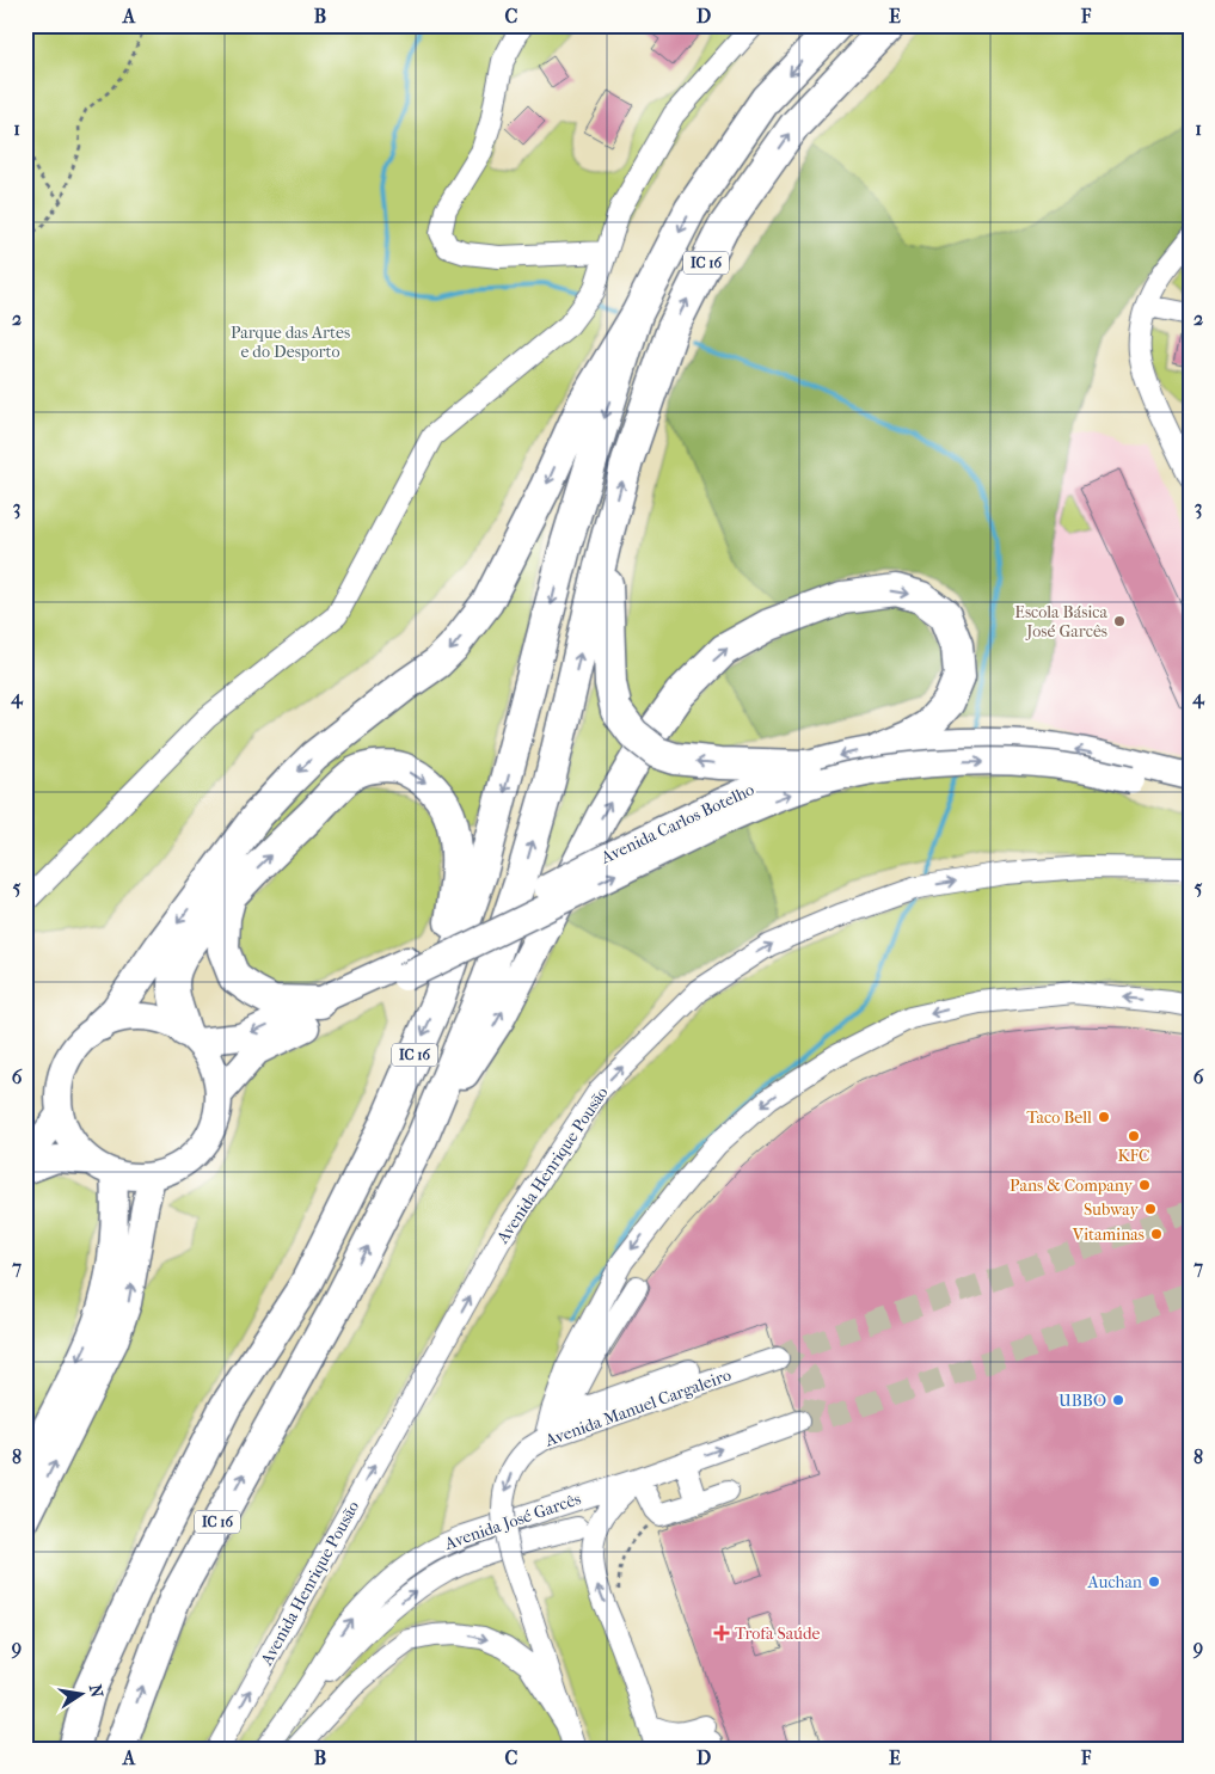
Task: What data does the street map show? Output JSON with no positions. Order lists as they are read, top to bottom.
{
  "streets": {
    "highway": ["IC 16"],
    "main road": ["Avenida Carlos Botelho"],
    "street": ["Avenida Henrique Pousão", "Avenida Manuel Cargaleiro", "Avenida José Garcês"]
  },
  "one_way": ["Avenida Manuel Cargaleiro"],
  "parks": ["Parque das Artes e do Desporto"],
  "places": {
    "other": [
      "Escola Básica José Garcês",
      "Taco Bell",
      "KFC",
      "Pans & Company",
      "Subway",
      "Vitaminas",
      "UBBO",
      "Auchan"
    ],
    "health": ["Trofa Saúde"]
  },
  "north": "right",
  "grid": {
    "columns": [
      "A",
      "B",
      "C",
      "D",
      "E",
      "F"
    ],
    "rows": [
      "1",
      "2",
      "3",
      "4",
      "5",
      "6",
      "7",
      "8",
      "9"
    ]
  }
}
